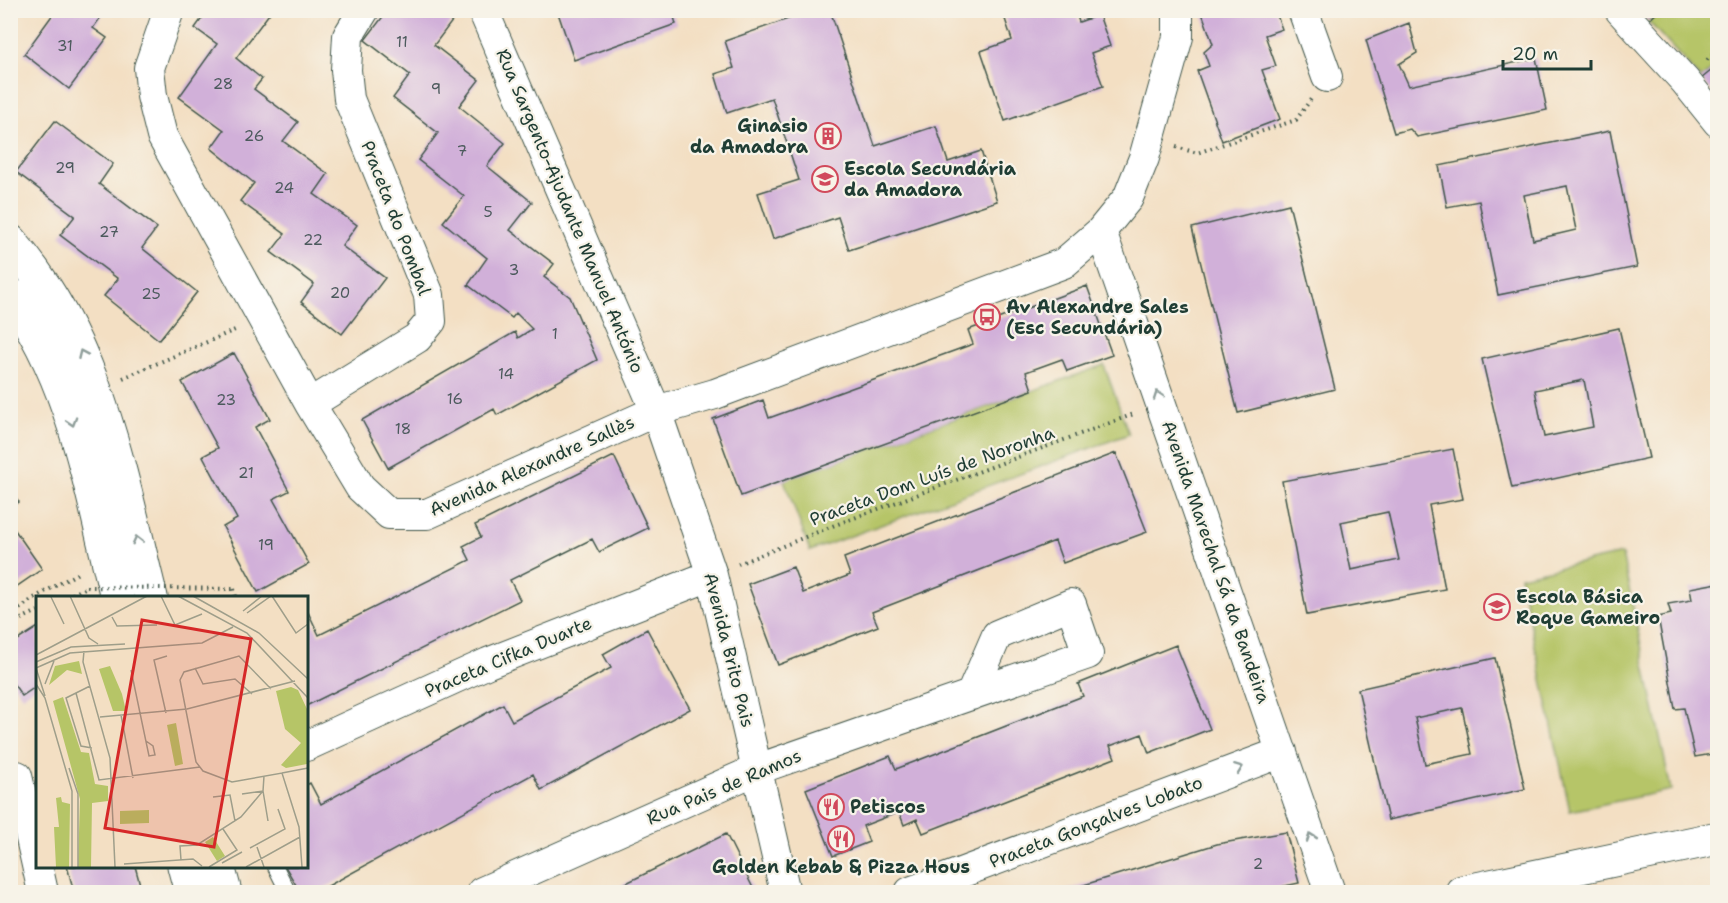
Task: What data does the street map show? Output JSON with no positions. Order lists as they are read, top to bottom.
{
  "streets": {
    "street": [
      "Rua Sargento-Ajudante Manuel António",
      "Praceta do Pombal",
      "Avenida Alexandre Sallès",
      "Avenida Marechal Sá da Bandeira",
      "Avenida Brito Pais",
      "Praceta Cifka Duarte",
      "Rua Pais de Ramos",
      "Praceta Gonçalves Lobato"
    ],
    "path": ["Praceta Dom Luís de Noronha"]
  },
  "crossings": [
    ["Rua Sargento-Ajudante Manuel António", "Avenida Alexandre Sallès"],
    ["Rua Sargento-Ajudante Manuel António", "Avenida Brito Pais"],
    ["Praceta do Pombal", "Avenida Alexandre Sallès"],
    ["Avenida Alexandre Sallès", "Avenida Marechal Sá da Bandeira"],
    ["Avenida Alexandre Sallès", "Avenida Brito Pais"],
    ["Praceta Dom Luís de Noronha", "Avenida Marechal Sá da Bandeira"],
    ["Praceta Dom Luís de Noronha", "Avenida Brito Pais"],
    ["Praceta Dom Luís de Noronha", "Praceta Cifka Duarte"],
    ["Avenida Marechal Sá da Bandeira", "Praceta Gonçalves Lobato"],
    ["Avenida Brito Pais", "Praceta Cifka Duarte"],
    ["Avenida Brito Pais", "Rua Pais de Ramos"]
  ],
  "one_way": ["Avenida Marechal Sá da Bandeira", "Praceta Gonçalves Lobato"],
  "places": {
    "building": ["Ginasio da Amadora"],
    "school or university": ["Escola Secundária da Amadora", "Escola Básica Roque Gameiro"],
    "bus stop": ["Av Alexandre Sales (Esc Secundária)"],
    "restaurant": ["Petiscos", "Golden Kebab & Pizza Hous"]
  },
  "house_numbers": [
    "11",
    "31",
    "28",
    "9",
    "26",
    "7",
    "29",
    "24",
    "5",
    "27",
    "22",
    "3",
    "20",
    "25",
    "1",
    "14",
    "16",
    "23",
    "18",
    "21",
    "19",
    "2"
  ],
  "scale_bar": "20 m"
}
